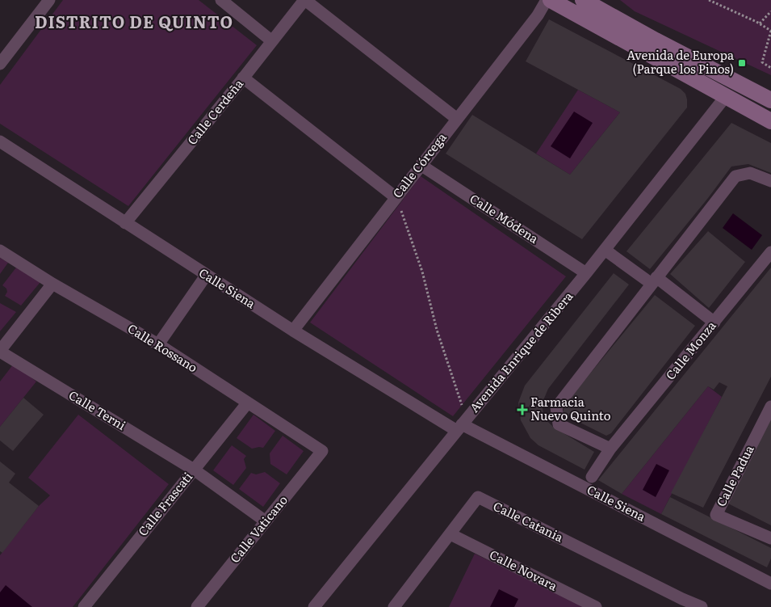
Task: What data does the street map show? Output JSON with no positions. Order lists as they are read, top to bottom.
{
  "streets": {
    "street": [
      "Calle Cerdeña",
      "Calle Córcega",
      "Calle Módena",
      "Calle Siena",
      "Calle Rossano",
      "Calle Monza",
      "Avenida Enrique de Ribera",
      "Calle Terni",
      "Calle Padua",
      "Calle Frascati",
      "Calle Catania",
      "Calle Vaticano",
      "Calle Novara"
    ]
  },
  "crossings": [
    ["Calle Cerdeña", "Calle Siena"],
    ["Calle Córcega", "Calle Módena"],
    ["Calle Córcega", "Calle Siena"],
    ["Calle Módena", "Avenida Enrique de Ribera"],
    ["Calle Siena", "Avenida Enrique de Ribera"],
    ["Calle Rossano", "Calle Frascati"],
    ["Calle Rossano", "Calle Vaticano"],
    ["Calle Terni", "Calle Frascati"],
    ["Calle Terni", "Calle Vaticano"],
    ["Calle Catania", "Calle Novara"]
  ],
  "districts": ["DISTRITO DE QUINTO"],
  "places": {
    "transit": ["Avenida de Europa (Parque los Pinos)"],
    "health": ["Farmacia Nuevo Quinto"]
  }
}
